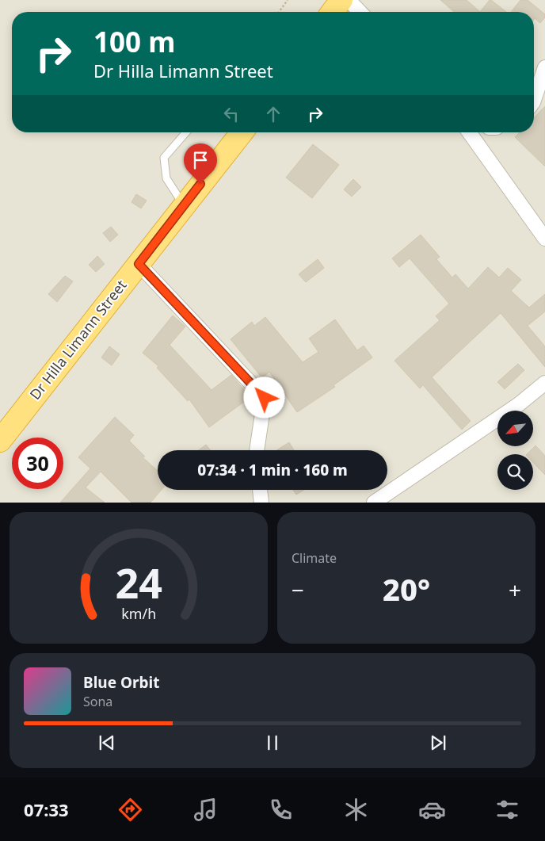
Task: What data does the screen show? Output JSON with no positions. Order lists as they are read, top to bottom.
{
  "streets": {
    "highway": ["Dr Hilla Limann Street"]
  },
  "north": "bottom left",
  "page": {
    "turn": ["100 m", "Dr Hilla Limann Street"],
    "limit": "30",
    "trip": "07:34 · 1 min · 160 m",
    "tile": "Climate",
    "heat": ["−", "20°", "+"],
    "song": ["Blue Orbit", "Sona"],
    "tabs": "07:33",
    "gauge": ["24", "km/h"]
  }
}
